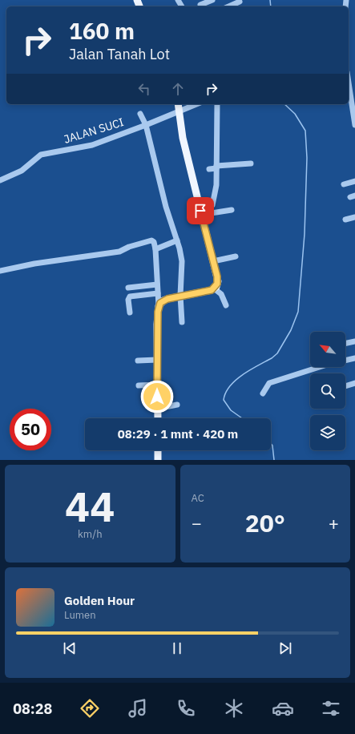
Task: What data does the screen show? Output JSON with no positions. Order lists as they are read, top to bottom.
{
  "streets": {
    "street": ["JALAN SUCI"]
  },
  "north": "top left",
  "page": {
    "turn": ["160 m", "Jalan Tanah Lot"],
    "limit": "50",
    "trip": "08:29 · 1 mnt · 420 m",
    "tile": [
      ["44", "km/h"],
      "AC"
    ],
    "heat": ["−", "20°", "+"],
    "song": ["Golden Hour", "Lumen"],
    "tabs": "08:28"
  }
}
